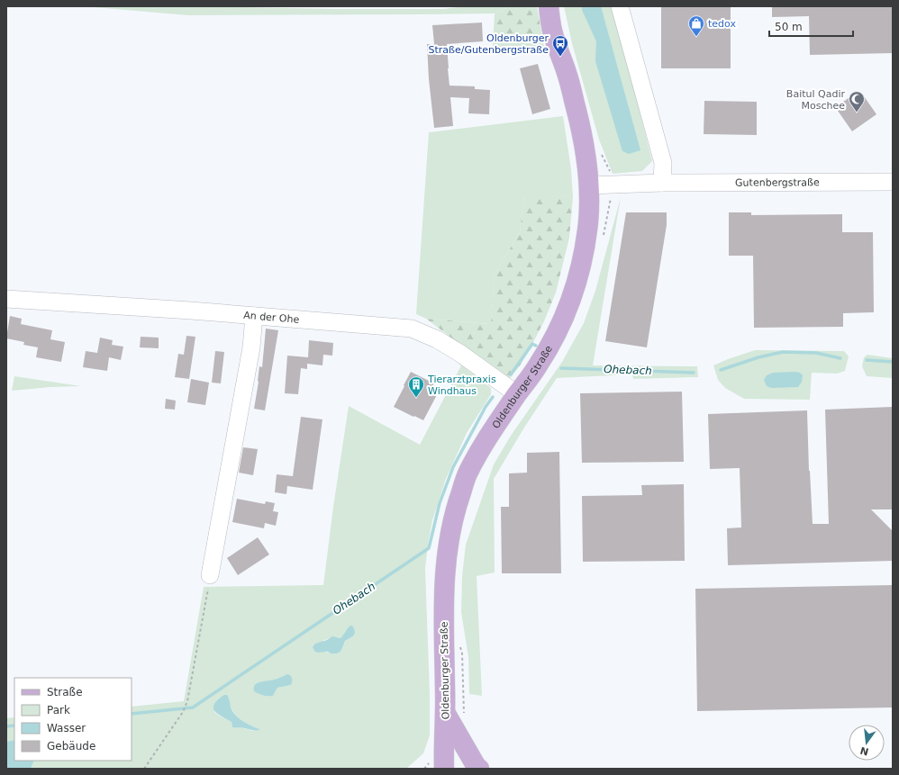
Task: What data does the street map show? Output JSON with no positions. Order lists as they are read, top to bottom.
{
  "streets": {
    "main road": ["Oldenburger Straße"],
    "street": ["Gutenbergstraße", "An der Ohe"]
  },
  "crossings": [
    ["Gutenbergstraße", "Oldenburger Straße"],
    ["An der Ohe", "Oldenburger Straße"]
  ],
  "water": ["Ohebach"],
  "places": {
    "shop": ["tedox"],
    "bus stop": ["Oldenburger Straße/Gutenbergstraße"],
    "mosque": ["Baitul Qadir Moschee"],
    "building": ["Tierarztpraxis Windhaus"]
  },
  "legend": [
    "Straße",
    "Park",
    "Wasser",
    "Gebäude"
  ],
  "scale_bar": "50 m",
  "north": "bottom"
}
